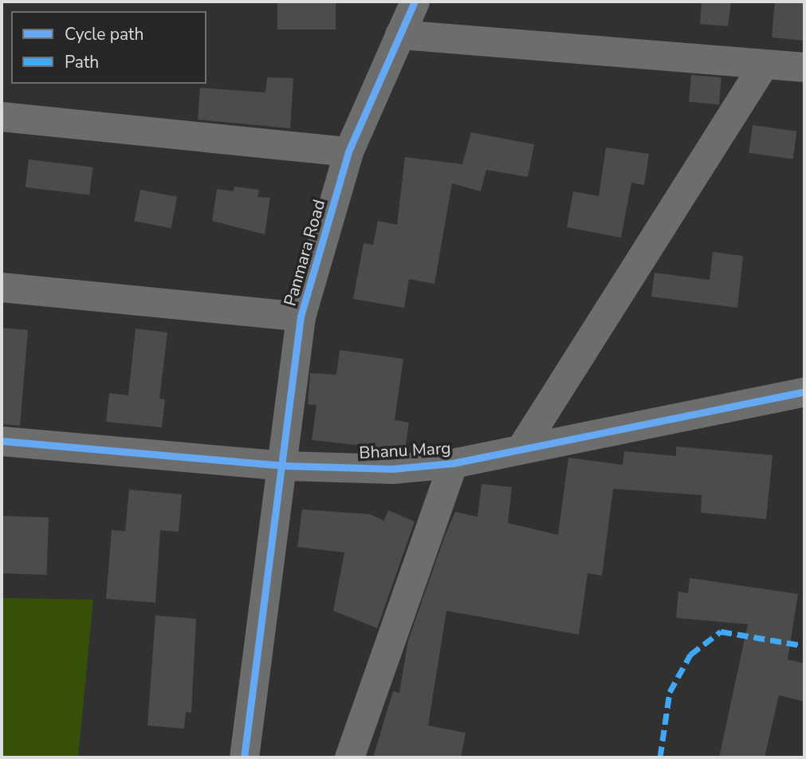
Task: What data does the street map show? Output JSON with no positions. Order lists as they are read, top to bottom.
{
  "streets": {
    "street": ["Panmara Road", "Bhanu Marg"]
  },
  "crossings": [
    ["Panmara Road", "Bhanu Marg"]
  ],
  "legend": ["Cycle path", "Path"]
}
